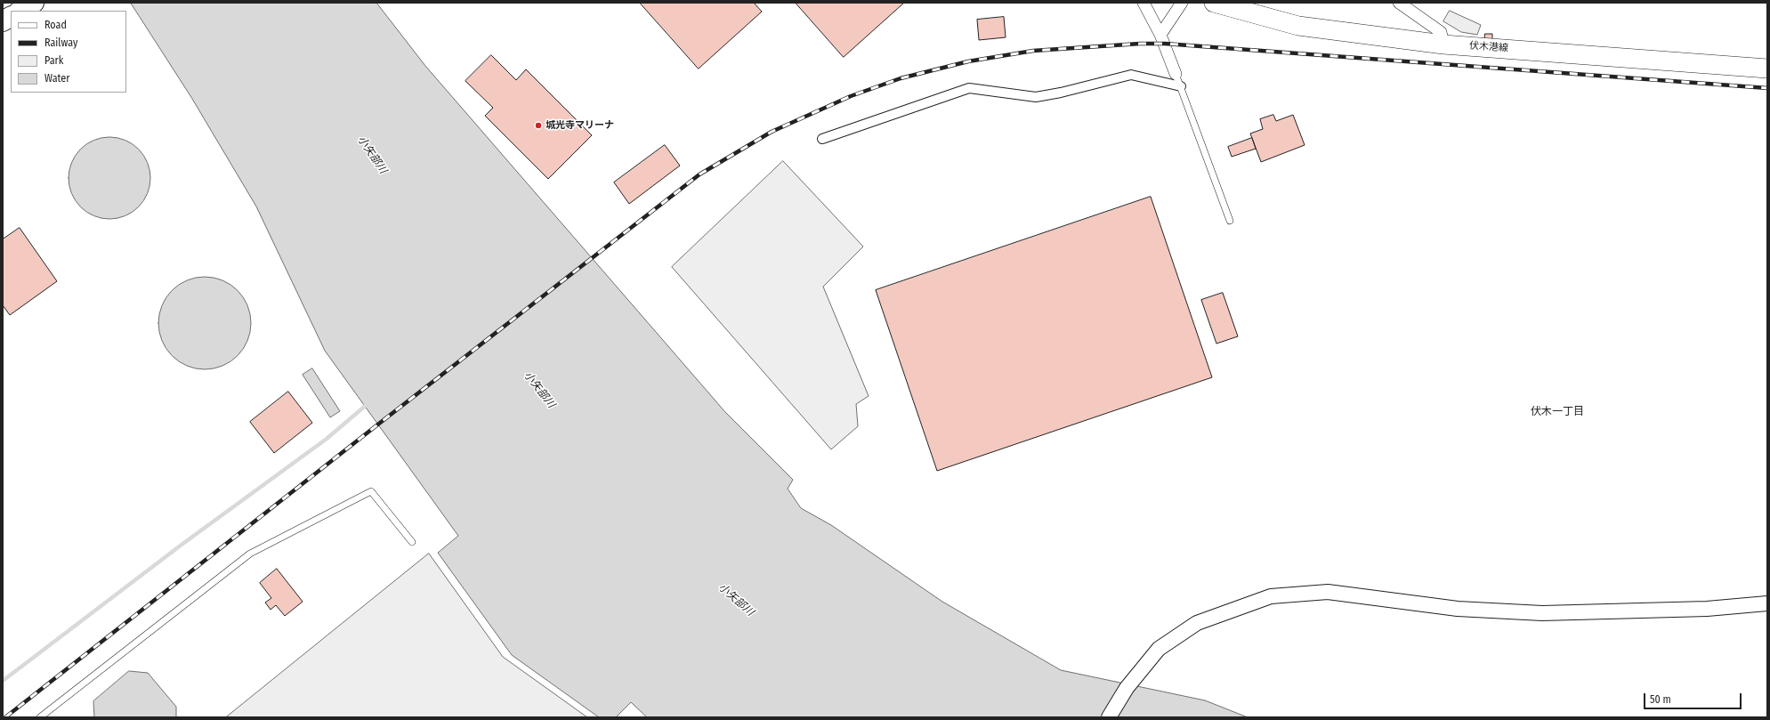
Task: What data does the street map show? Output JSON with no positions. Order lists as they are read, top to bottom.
{
  "streets": {
    "main road": ["伏木港線"]
  },
  "districts": ["伏木一丁目"],
  "water": ["小矢部川"],
  "places": ["城光寺マリーナ"],
  "legend": [
    "Road",
    "Railway",
    "Park",
    "Water"
  ],
  "scale_bar": "50 m"
}
